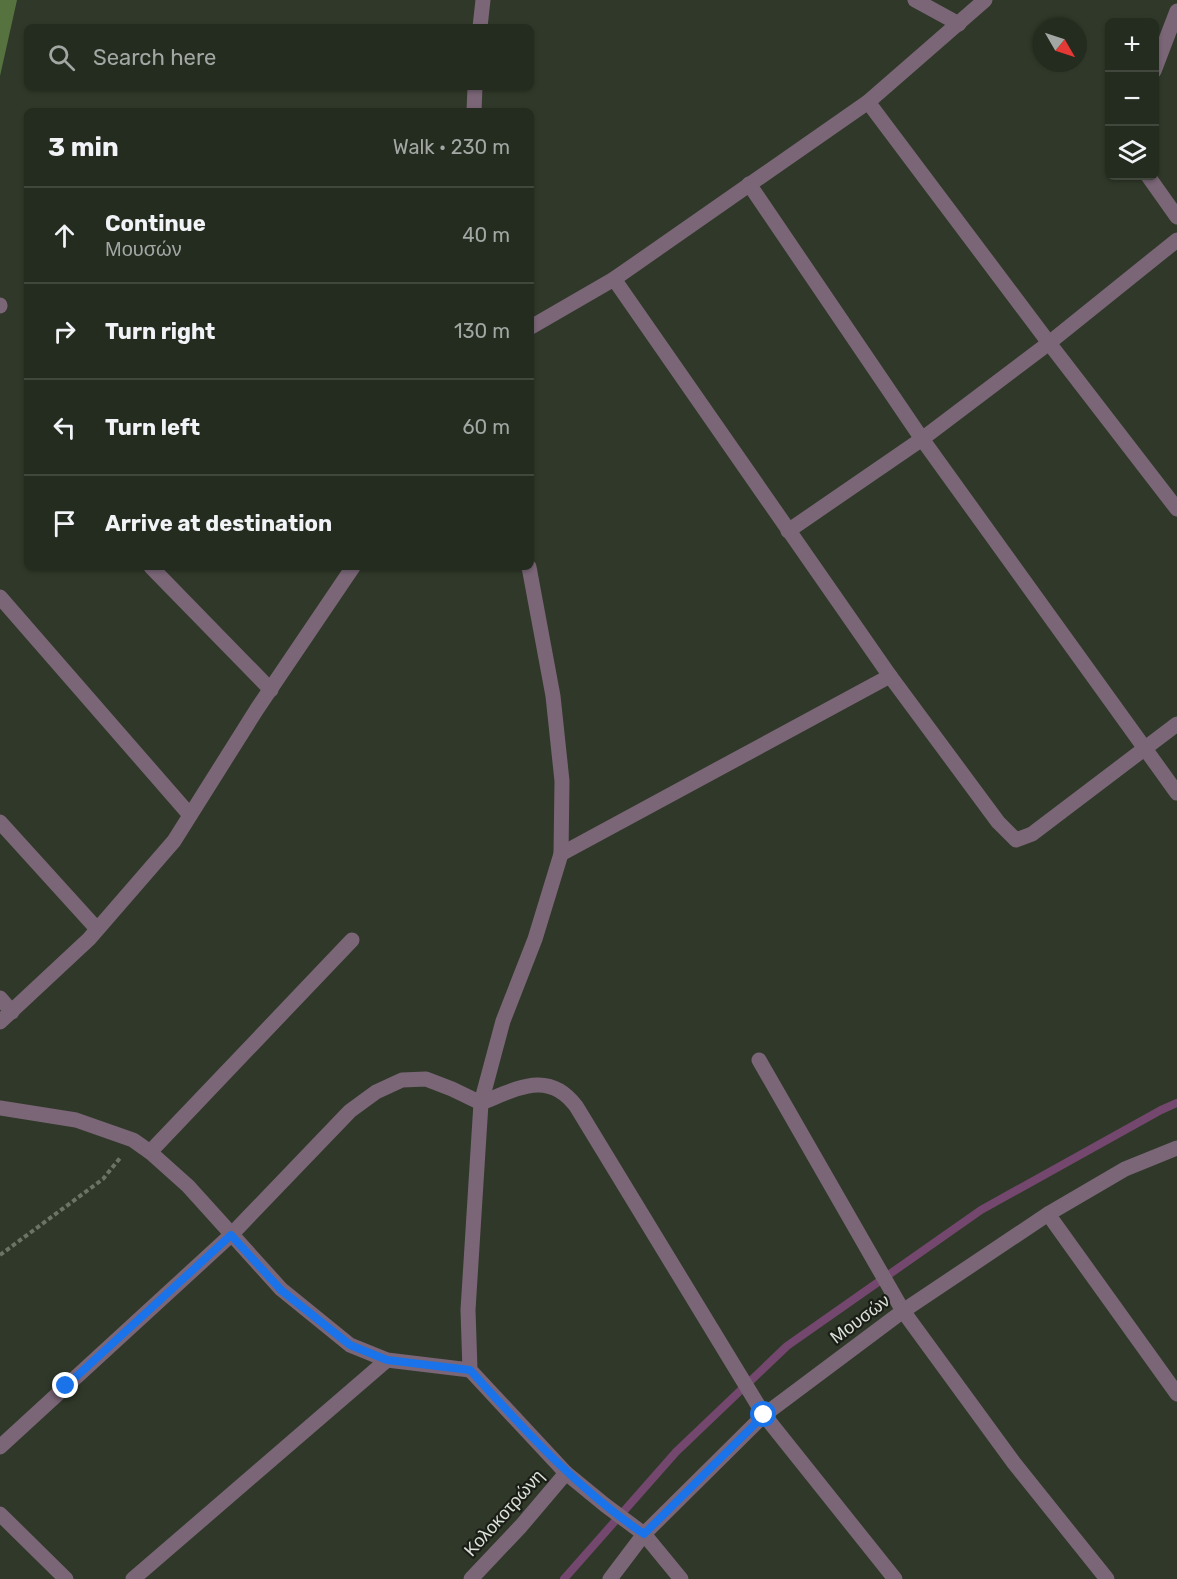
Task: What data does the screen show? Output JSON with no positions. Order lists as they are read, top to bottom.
{
  "streets": {
    "street": ["Μουσών", "Κολοκοτρώνη"]
  },
  "north": "bottom right",
  "page": {
    "map_buttons": ["+", "−"],
    "search": "Search here",
    "heading": ["3 min", "Walk · 230 m"],
    "list": [
      ["Continue", "Μουσών", "40 m"],
      ["Turn right", "130 m"],
      ["Turn left", "60 m"],
      "Arrive at destination"
    ]
  }
}
